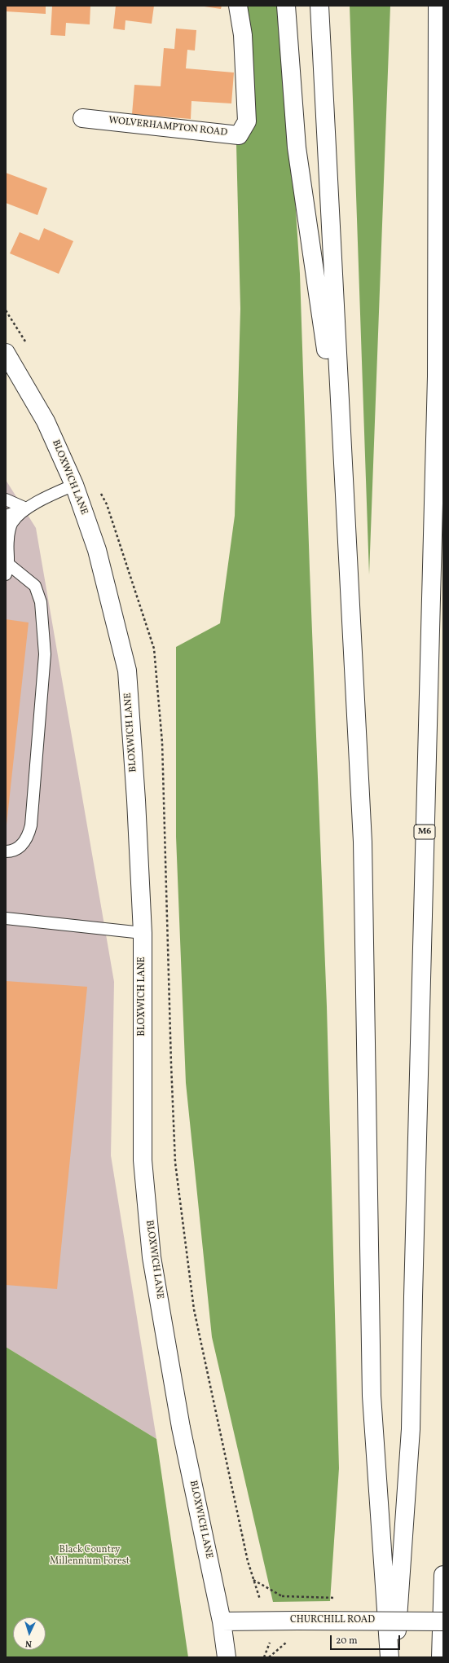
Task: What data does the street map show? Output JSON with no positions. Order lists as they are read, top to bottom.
{
  "streets": {
    "main road": [
      "WOLVERHAMPTON ROAD",
      "BLOXWICH LANE",
      "M6",
      "CHURCHILL ROAD"
    ]
  },
  "crossings": [
    ["BLOXWICH LANE", "CHURCHILL ROAD"]
  ],
  "parks": ["Black Country Millennium Forest"],
  "scale_bar": "20 m",
  "north": "bottom"
}
